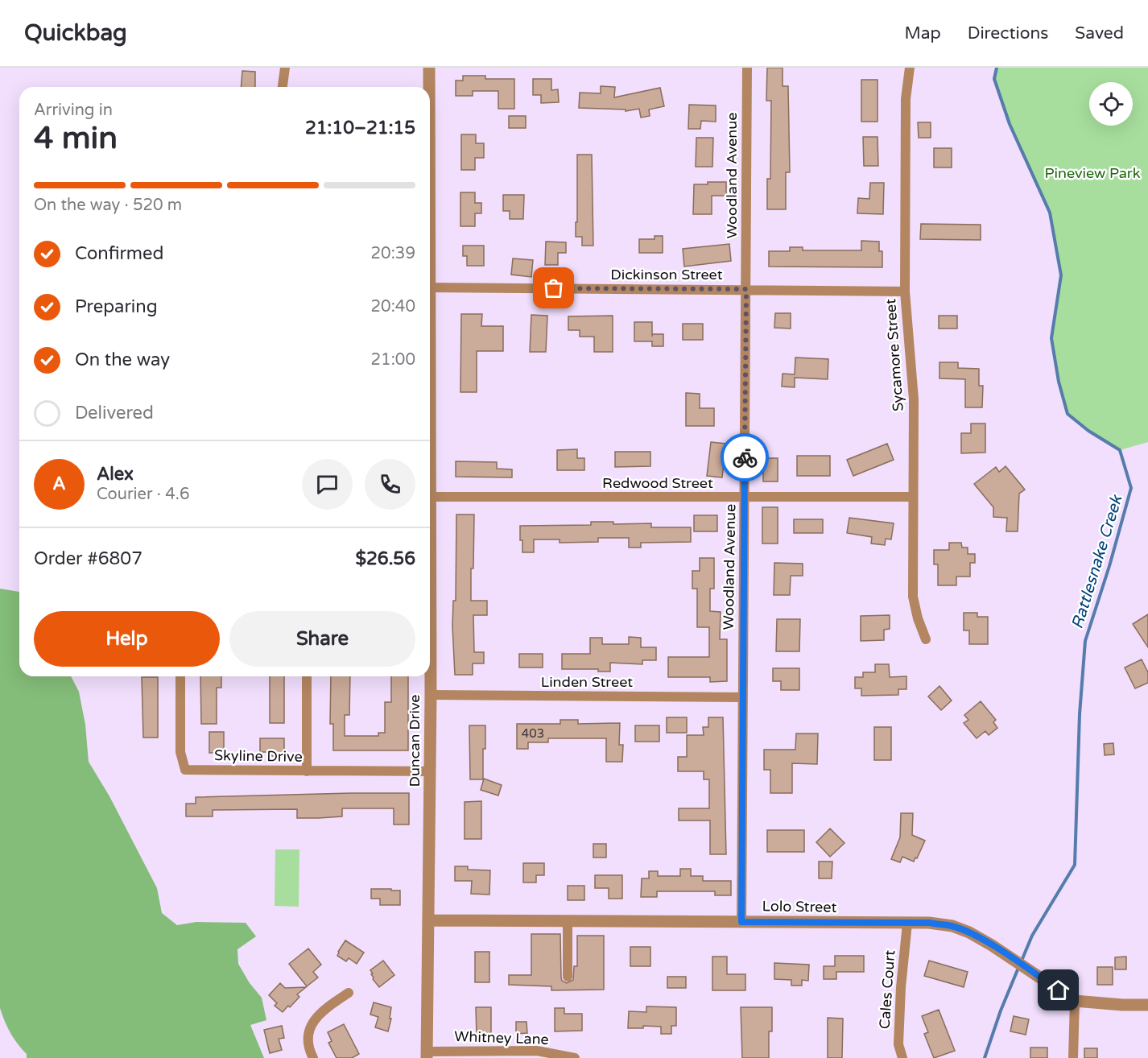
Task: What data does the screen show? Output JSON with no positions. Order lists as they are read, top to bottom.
{
  "streets": {
    "street": [
      "Woodland Avenue",
      "Dickinson Street",
      "Sycamore Street",
      "Redwood Street",
      "Linden Street",
      "Duncan Drive",
      "Skyline Drive",
      "Lolo Street",
      "Cales Court",
      "Whitney Lane"
    ]
  },
  "crossings": [
    ["Woodland Avenue", "Dickinson Street"],
    ["Woodland Avenue", "Redwood Street"],
    ["Woodland Avenue", "Linden Street"],
    ["Woodland Avenue", "Lolo Street"],
    ["Dickinson Street", "Sycamore Street"],
    ["Sycamore Street", "Redwood Street"],
    ["Redwood Street", "Duncan Drive"],
    ["Linden Street", "Duncan Drive"],
    ["Duncan Drive", "Skyline Drive"],
    ["Duncan Drive", "Lolo Street"],
    ["Duncan Drive", "Whitney Lane"],
    ["Lolo Street", "Cales Court"]
  ],
  "water": ["Rattlesnake Creek"],
  "parks": ["Pineview Park"],
  "house_numbers": ["403"],
  "page": {
    "header": "Quickbag",
    "nav": ["Map", "Directions", "Saved"],
    "heading": ["4 min", "Arriving in", "21:10–21:15"],
    "panel": [
      "Alex",
      "Courier · 4.6",
      "Order #6807",
      "$26.56"
    ],
    "bar": "On the way · 520 m",
    "list": [
      ["Confirmed", "20:39"],
      ["Preparing", "20:40"],
      ["On the way", "21:00"],
      "Delivered"
    ],
    "round": "A",
    "buttons": ["Help", "Share"]
  }
}
